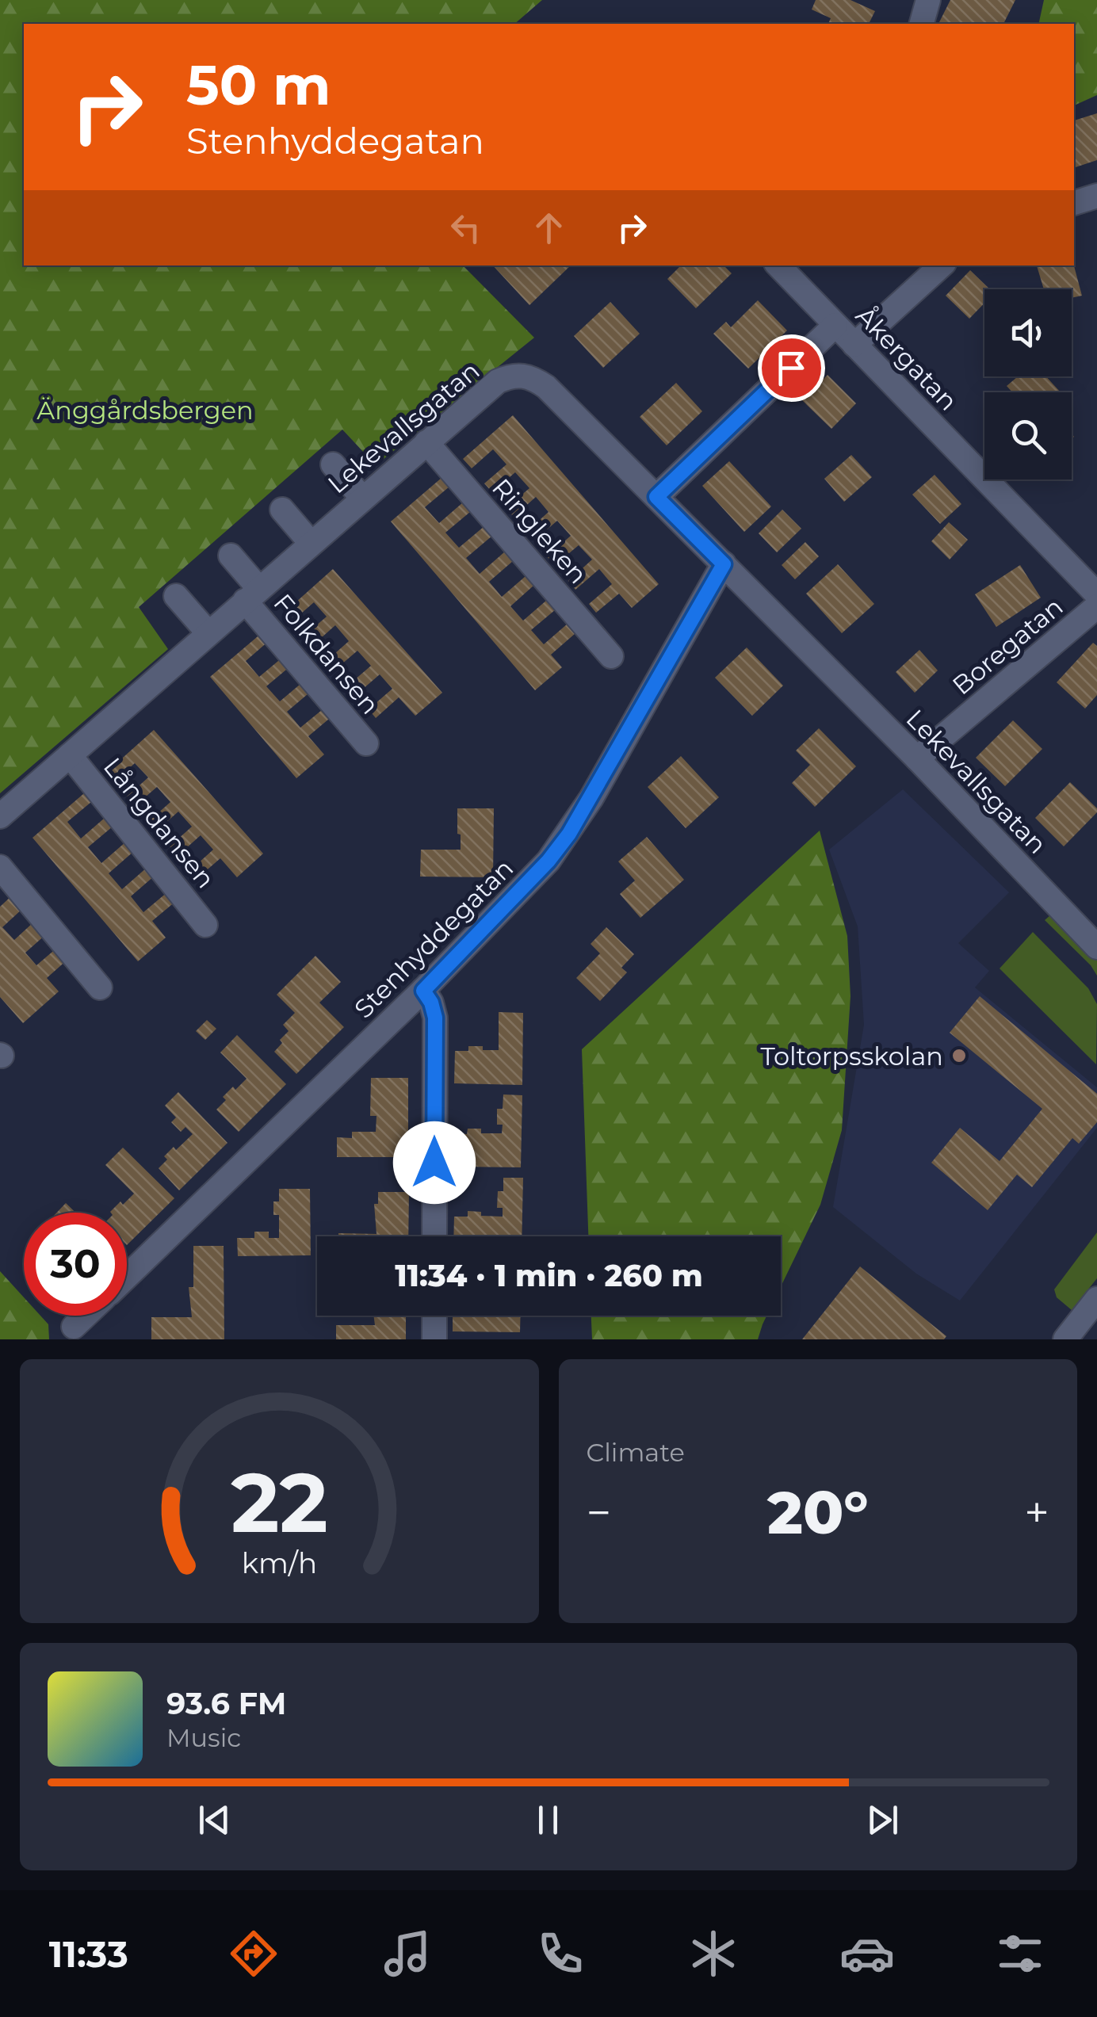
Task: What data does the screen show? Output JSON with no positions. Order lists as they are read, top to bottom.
{
  "streets": {
    "street": [
      "Åkergatan",
      "Lekevallsgatan",
      "Ringleken",
      "Boregatan",
      "Folkdansen",
      "Långdansen",
      "Stenhyddegatan"
    ]
  },
  "crossings": [
    ["Lekevallsgatan", "Ringleken"],
    ["Lekevallsgatan", "Boregatan"],
    ["Lekevallsgatan", "Folkdansen"],
    ["Lekevallsgatan", "Långdansen"],
    ["Lekevallsgatan", "Stenhyddegatan"]
  ],
  "parks": ["Änggårdsbergen"],
  "places": ["Toltorpsskolan"],
  "page": {
    "turn": ["50 m", "Stenhyddegatan"],
    "limit": "30",
    "trip": "11:34 · 1 min · 260 m",
    "tile": "Climate",
    "heat": ["−", "20°", "+"],
    "song": ["93.6 FM", "Music"],
    "tabs": "11:33",
    "gauge": ["22", "km/h"]
  }
}
